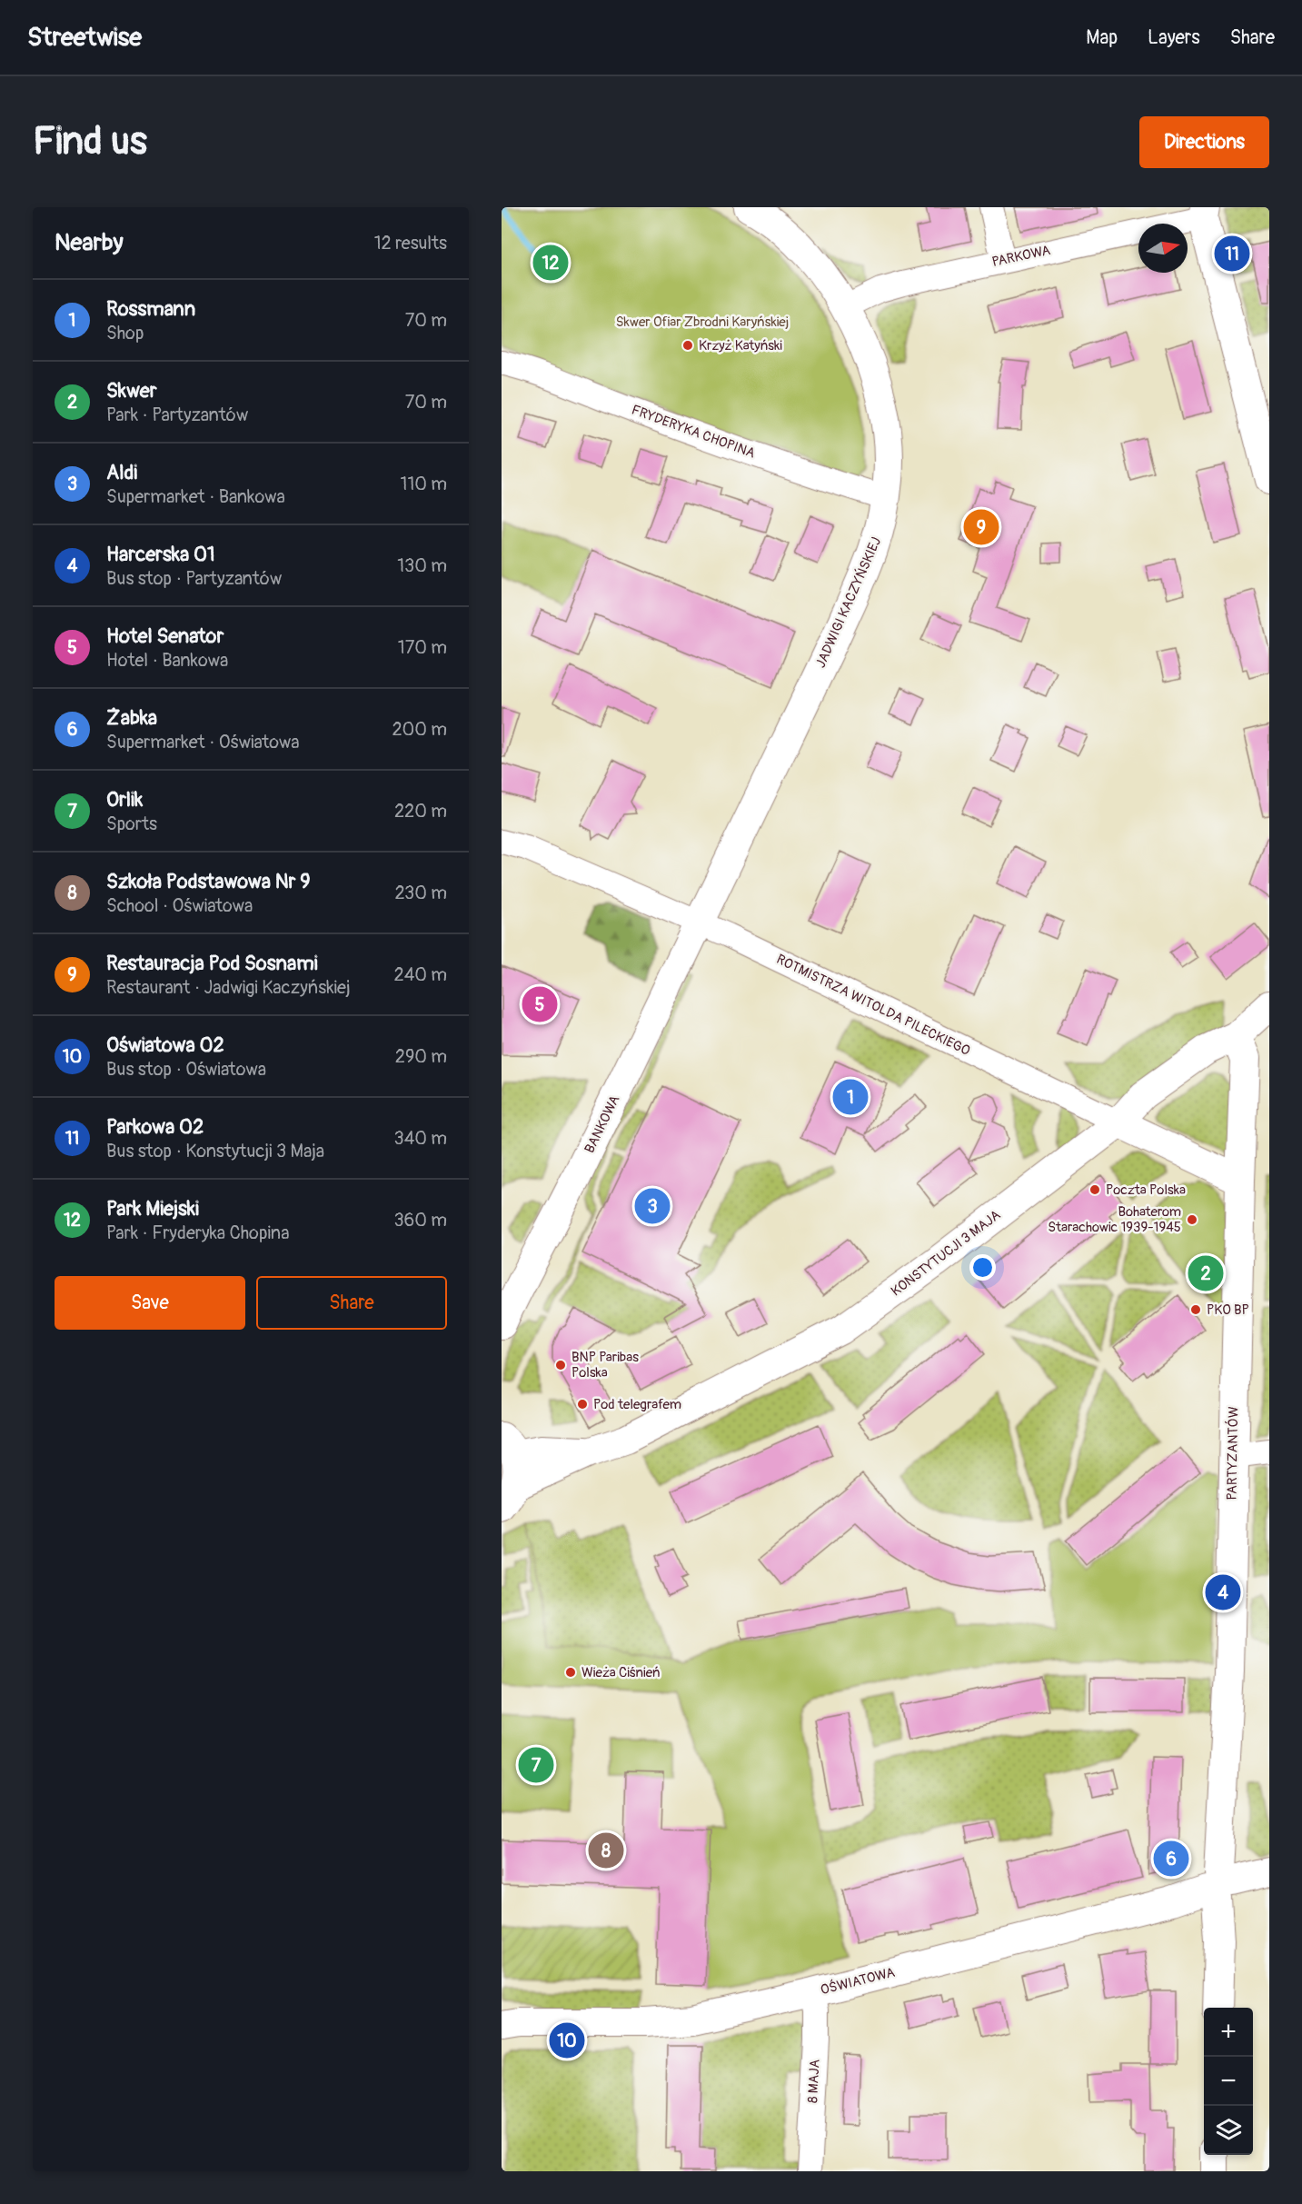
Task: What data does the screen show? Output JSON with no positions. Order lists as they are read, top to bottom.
{
  "streets": {
    "street": [
      "PARKOWA",
      "FRYDERYKA CHOPINA",
      "JADWIGI KACZYŃSKIEJ",
      "ROTMISTRZA WITOLDA PILECKIEGO",
      "BANKOWA",
      "KONSTYTUCJI 3 MAJA",
      "PARTYZANTÓW",
      "OŚWIATOWA",
      "8 MAJA"
    ]
  },
  "crossings": [
    ["PARKOWA", "JADWIGI KACZYŃSKIEJ"],
    ["FRYDERYKA CHOPINA", "JADWIGI KACZYŃSKIEJ"],
    ["JADWIGI KACZYŃSKIEJ", "ROTMISTRZA WITOLDA PILECKIEGO"],
    ["JADWIGI KACZYŃSKIEJ", "BANKOWA"],
    ["ROTMISTRZA WITOLDA PILECKIEGO", "BANKOWA"],
    ["ROTMISTRZA WITOLDA PILECKIEGO", "KONSTYTUCJI 3 MAJA"],
    ["ROTMISTRZA WITOLDA PILECKIEGO", "PARTYZANTÓW"],
    ["KONSTYTUCJI 3 MAJA", "PARTYZANTÓW"],
    ["PARTYZANTÓW", "OŚWIATOWA"],
    ["OŚWIATOWA", "8 MAJA"]
  ],
  "parks": ["Skwer Ofiar Zbrodni Karyńskiej"],
  "places": [
    "Krzyż Katyński",
    "Poczta Polska",
    "Bohaterom Starachowic 1939-1945",
    "PKO BP",
    "BNP Paribas Polska",
    "Pod telegrafem",
    "Wieża Ciśnień"
  ],
  "north": "right",
  "page": {
    "header": "Streetwise",
    "nav": ["Map", "Layers", "Share"],
    "buttons": [
      "Directions",
      ["Save", "Share"]
    ],
    "title": "Find us",
    "heading": ["Nearby", "12 results"],
    "pins": [
      "11",
      "12",
      "9",
      "5",
      "1",
      "3",
      "2",
      "4",
      "7",
      "8",
      "6",
      "10"
    ],
    "list": [
      {
        "mark": "1",
        "name": "Rossmann",
        "note": "Shop",
        "value": "70 m"
      },
      {
        "mark": "2",
        "name": "Skwer",
        "note": "Park · Partyzantów",
        "value": "70 m"
      },
      {
        "mark": "3",
        "name": "Aldi",
        "note": "Supermarket · Bankowa",
        "value": "110 m"
      },
      {
        "mark": "4",
        "name": "Harcerska 01",
        "note": "Bus stop · Partyzantów",
        "value": "130 m"
      },
      {
        "mark": "5",
        "name": "Hotel Senator",
        "note": "Hotel · Bankowa",
        "value": "170 m"
      },
      {
        "mark": "6",
        "name": "Żabka",
        "note": "Supermarket · Oświatowa",
        "value": "200 m"
      },
      {
        "mark": "7",
        "name": "Orlik",
        "note": "Sports",
        "value": "220 m"
      },
      {
        "mark": "8",
        "name": "Szkoła Podstawowa Nr 9",
        "note": "School · Oświatowa",
        "value": "230 m"
      },
      {
        "mark": "9",
        "name": "Restauracja Pod Sosnami",
        "note": "Restaurant · Jadwigi Kaczyńskiej",
        "value": "240 m"
      },
      {
        "mark": "10",
        "name": "Oświatowa 02",
        "note": "Bus stop · Oświatowa",
        "value": "290 m"
      },
      {
        "mark": "11",
        "name": "Parkowa 02",
        "note": "Bus stop · Konstytucji 3 Maja",
        "value": "340 m"
      },
      {
        "mark": "12",
        "name": "Park Miejski",
        "note": "Park · Fryderyka Chopina",
        "value": "360 m"
      }
    ],
    "map_buttons": ["+", "−"]
  }
}
